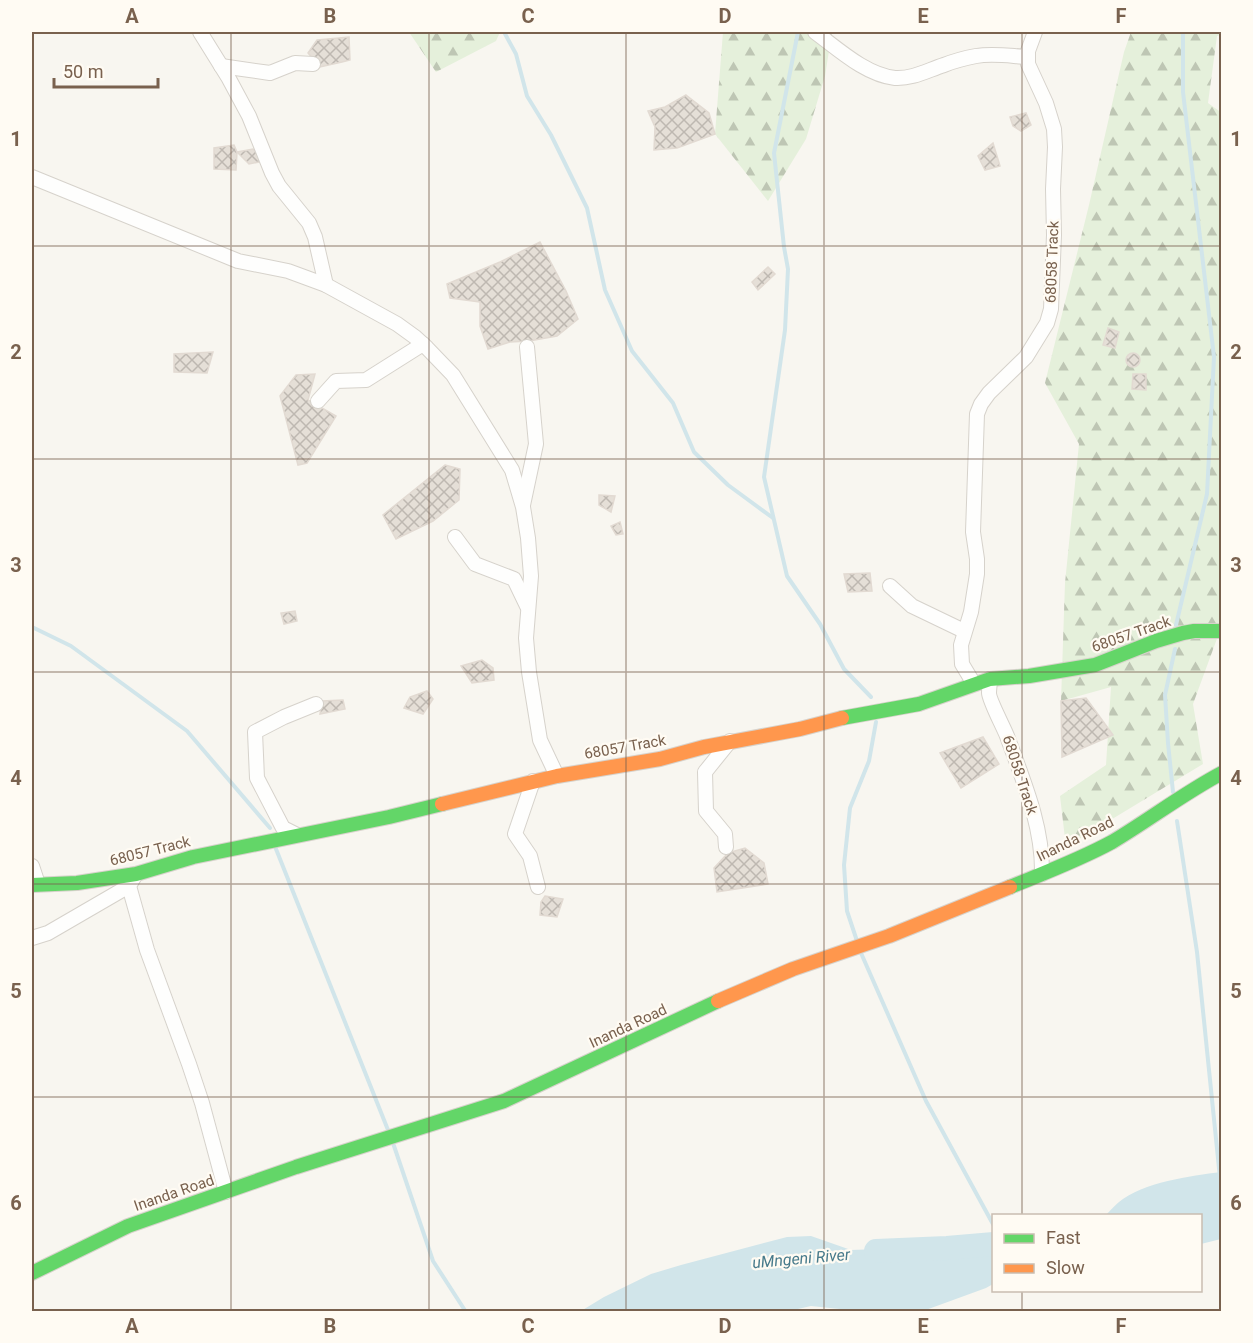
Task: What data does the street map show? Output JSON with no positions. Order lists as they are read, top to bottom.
{
  "streets": {
    "street": ["68058 Track", "68057 Track", "Inanda Road"]
  },
  "crossings": [
    ["68058 Track", "68057 Track"],
    ["68058 Track", "Inanda Road"]
  ],
  "water": ["uMngeni River"],
  "legend": ["Fast", "Slow"],
  "scale_bar": "50 m",
  "grid": {
    "columns": [
      "A",
      "B",
      "C",
      "D",
      "E",
      "F"
    ],
    "rows": [
      "1",
      "2",
      "3",
      "4",
      "5",
      "6"
    ]
  }
}
